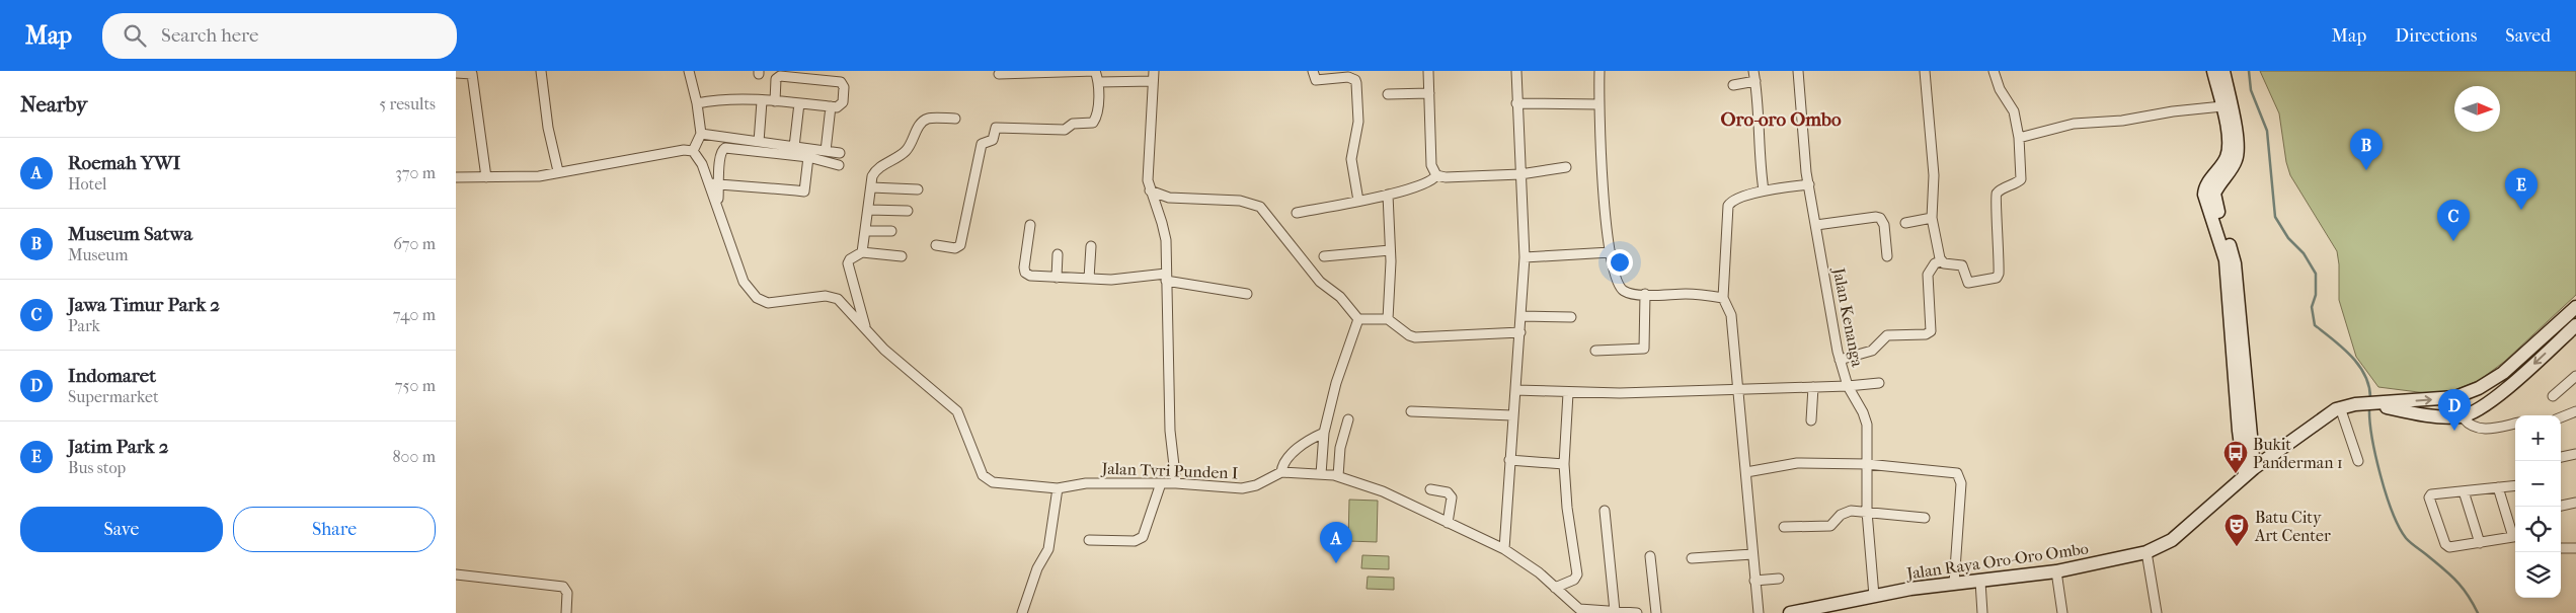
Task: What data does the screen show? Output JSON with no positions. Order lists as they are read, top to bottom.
{
  "streets": {
    "main road": ["Jalan Raya Oro-Oro Ombo"],
    "street": ["Jalan Kenanga", "Jalan Tvri Punden I"]
  },
  "crossings": [
    ["Jalan Kenanga", "Jalan Raya Oro-Oro Ombo"]
  ],
  "districts": ["Oro-oro Ombo"],
  "places": {
    "bus stop": ["Bukit Panderman 1"],
    "theatre": ["Batu City Art Center"]
  },
  "north": "right",
  "page": {
    "header": "Map",
    "search": "Search here",
    "nav": ["Map", "Directions", "Saved"],
    "heading": ["Nearby", "5 results"],
    "pins": [
      "B",
      "E",
      "C",
      "D",
      "A"
    ],
    "list": [
      {
        "mark": "A",
        "name": "Roemah YWI",
        "note": "Hotel",
        "value": "370 m"
      },
      {
        "mark": "B",
        "name": "Museum Satwa",
        "note": "Museum",
        "value": "670 m"
      },
      {
        "mark": "C",
        "name": "Jawa Timur Park 2",
        "note": "Park",
        "value": "740 m"
      },
      {
        "mark": "D",
        "name": "Indomaret",
        "note": "Supermarket",
        "value": "750 m"
      },
      {
        "mark": "E",
        "name": "Jatim Park 2",
        "note": "Bus stop",
        "value": "800 m"
      }
    ],
    "map_buttons": ["+", "−"],
    "buttons": ["Save", "Share"]
  }
}
